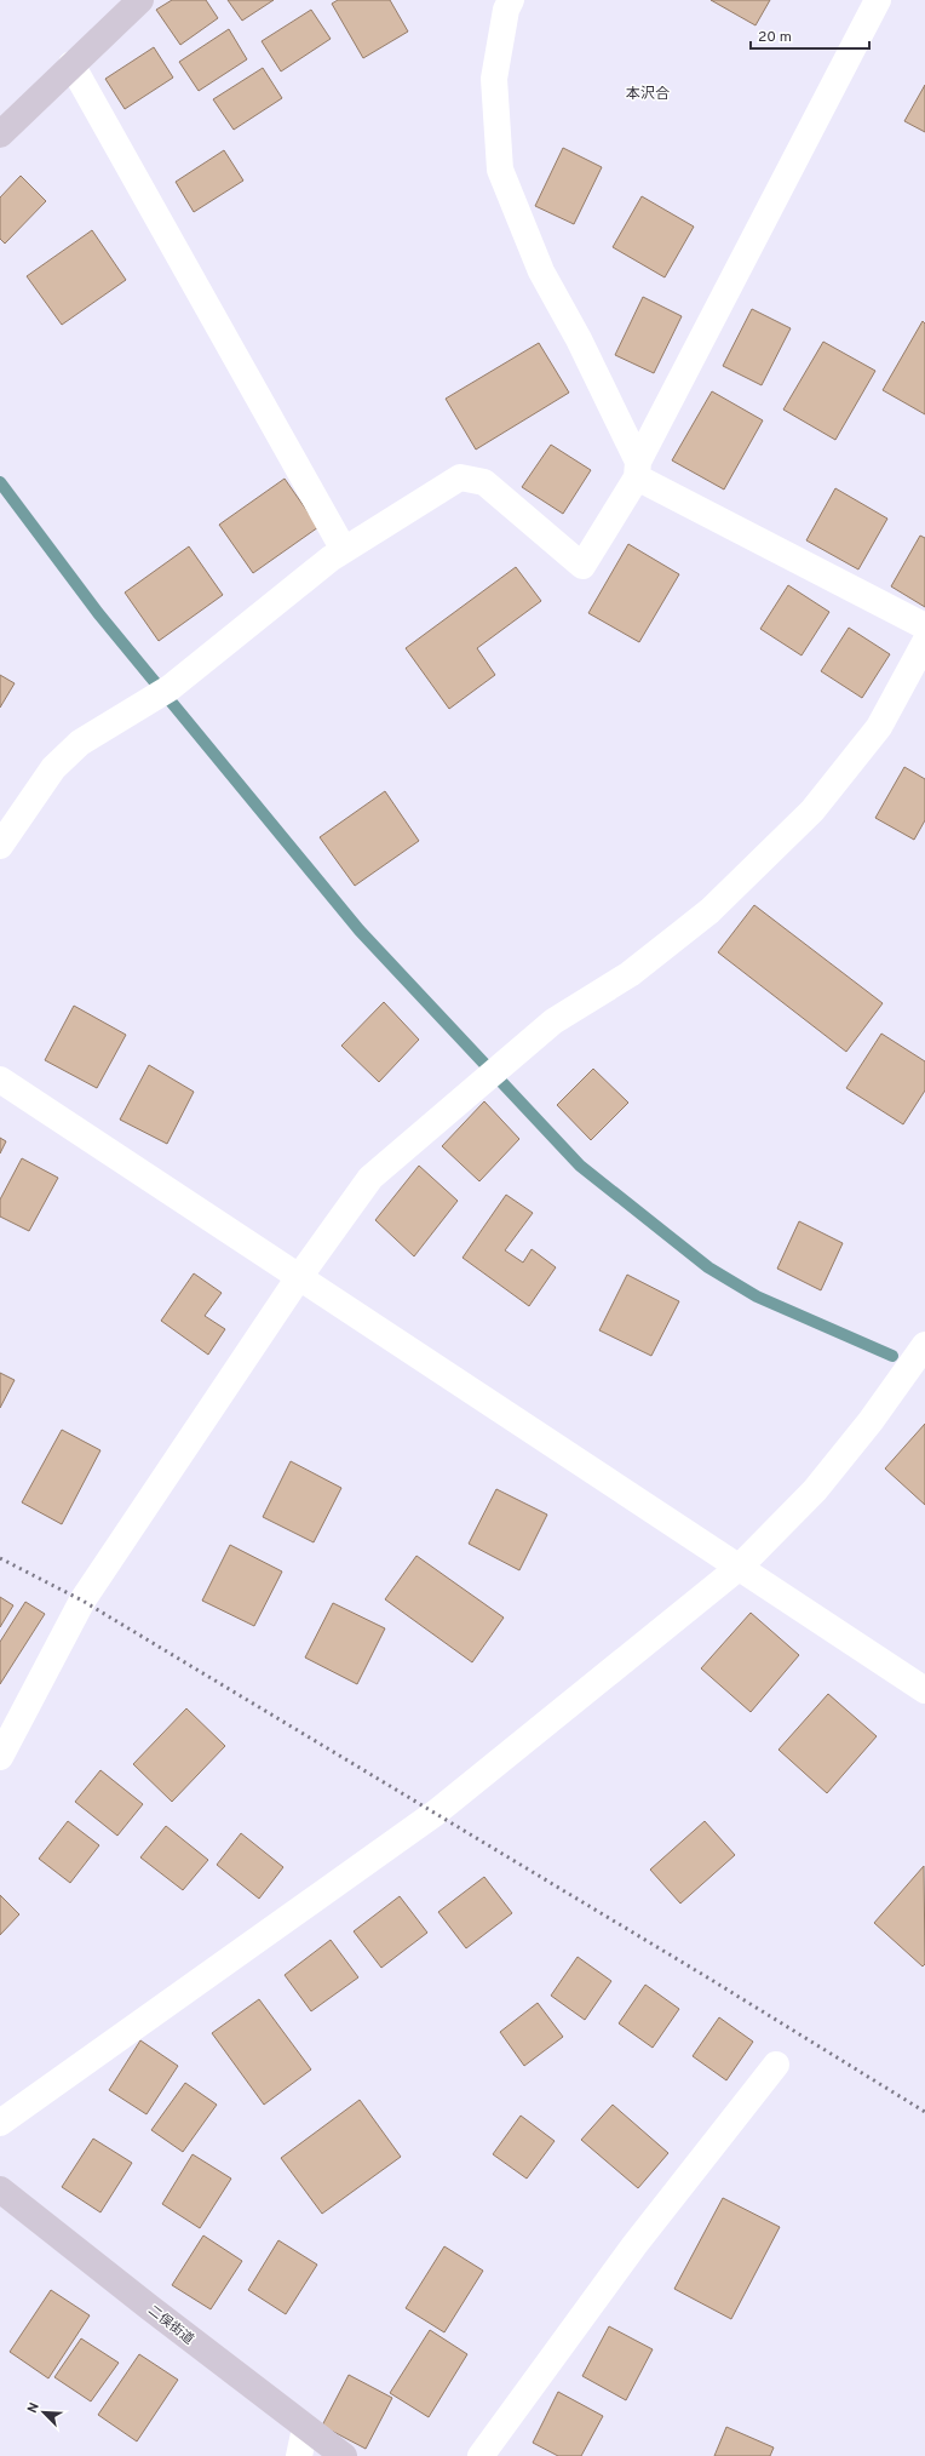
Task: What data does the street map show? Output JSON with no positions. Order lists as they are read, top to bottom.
{
  "streets": {
    "street": ["二俣街道"]
  },
  "districts": ["本沢合"],
  "scale_bar": "20 m",
  "north": "top left"
}
